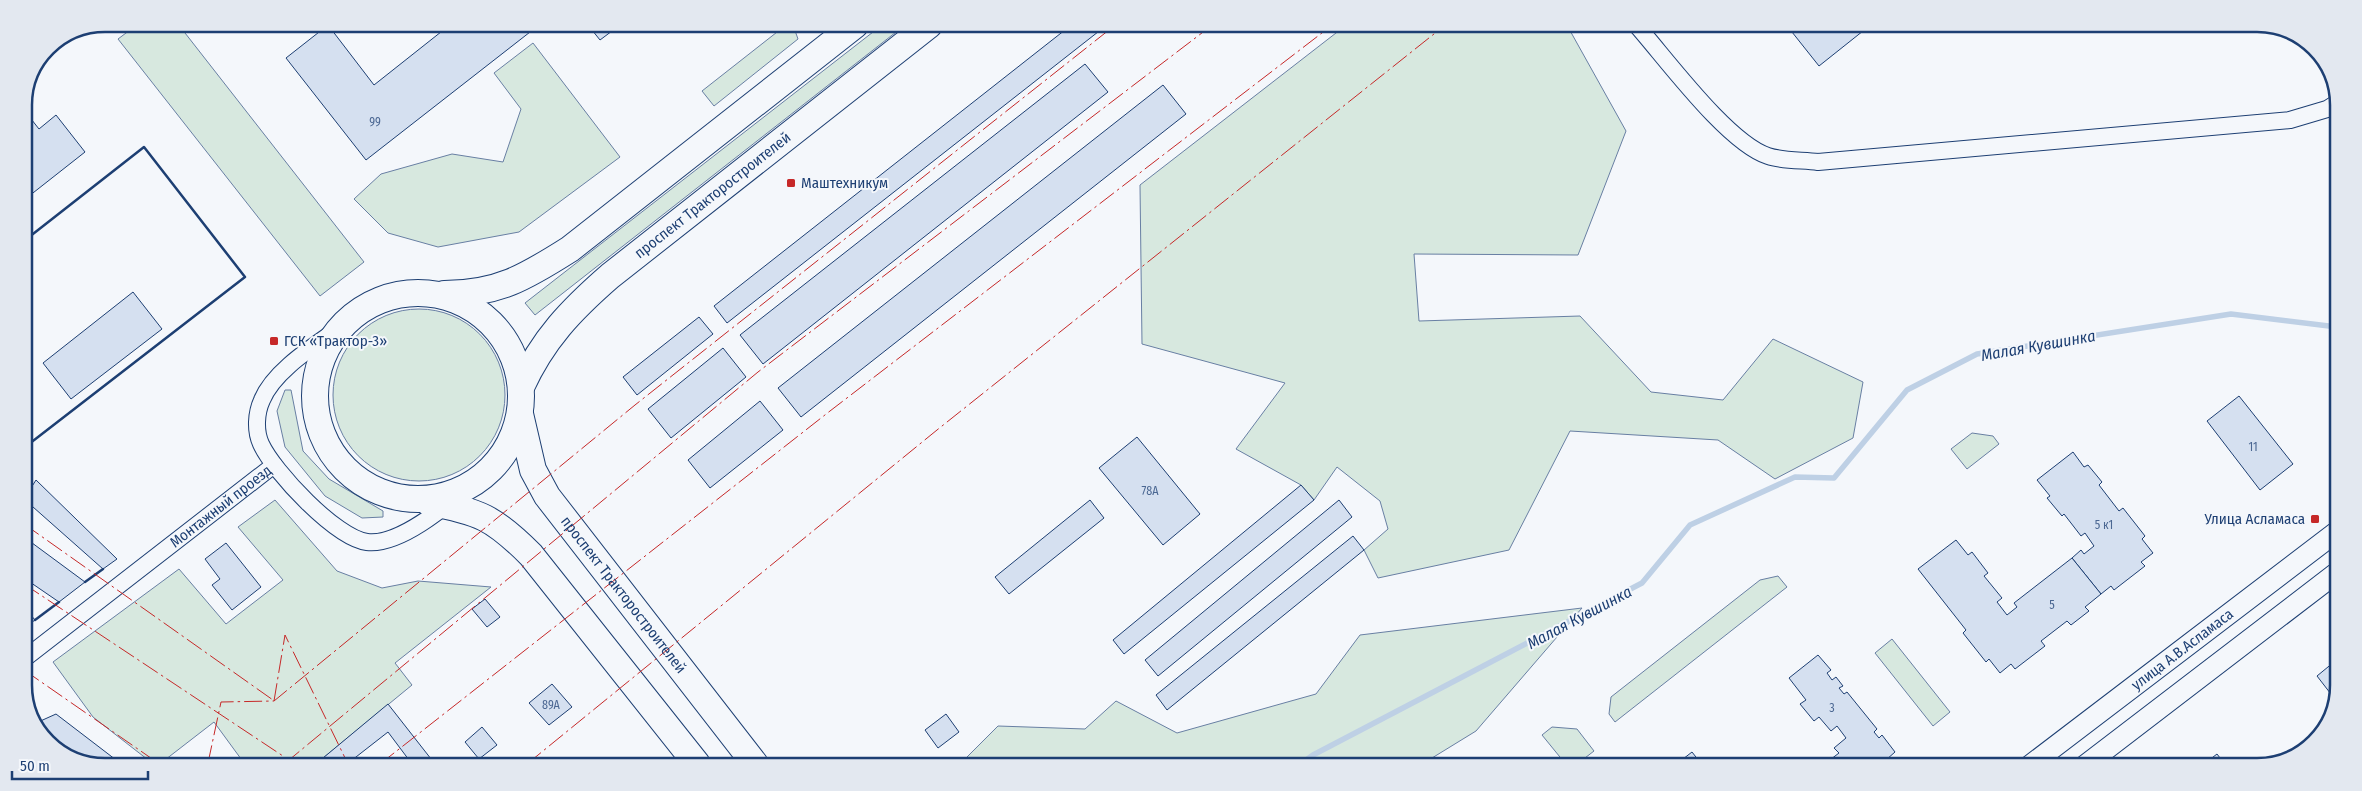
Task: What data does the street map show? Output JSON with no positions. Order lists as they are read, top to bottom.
{
  "streets": {
    "main road": ["проспект Тракторостроителей"],
    "street": ["Монтажный проезд", "улица А.В.Асламаса"]
  },
  "water": ["Малая Кувшинка"],
  "places": {
    "transit": ["Маштехникум", "ГСК «Трактор-3»", "Улица Асламаса"]
  },
  "house_numbers": [
    "99",
    "11",
    "78А",
    "5 к1",
    "5",
    "89А",
    "3"
  ],
  "scale_bar": "50 m"
}
